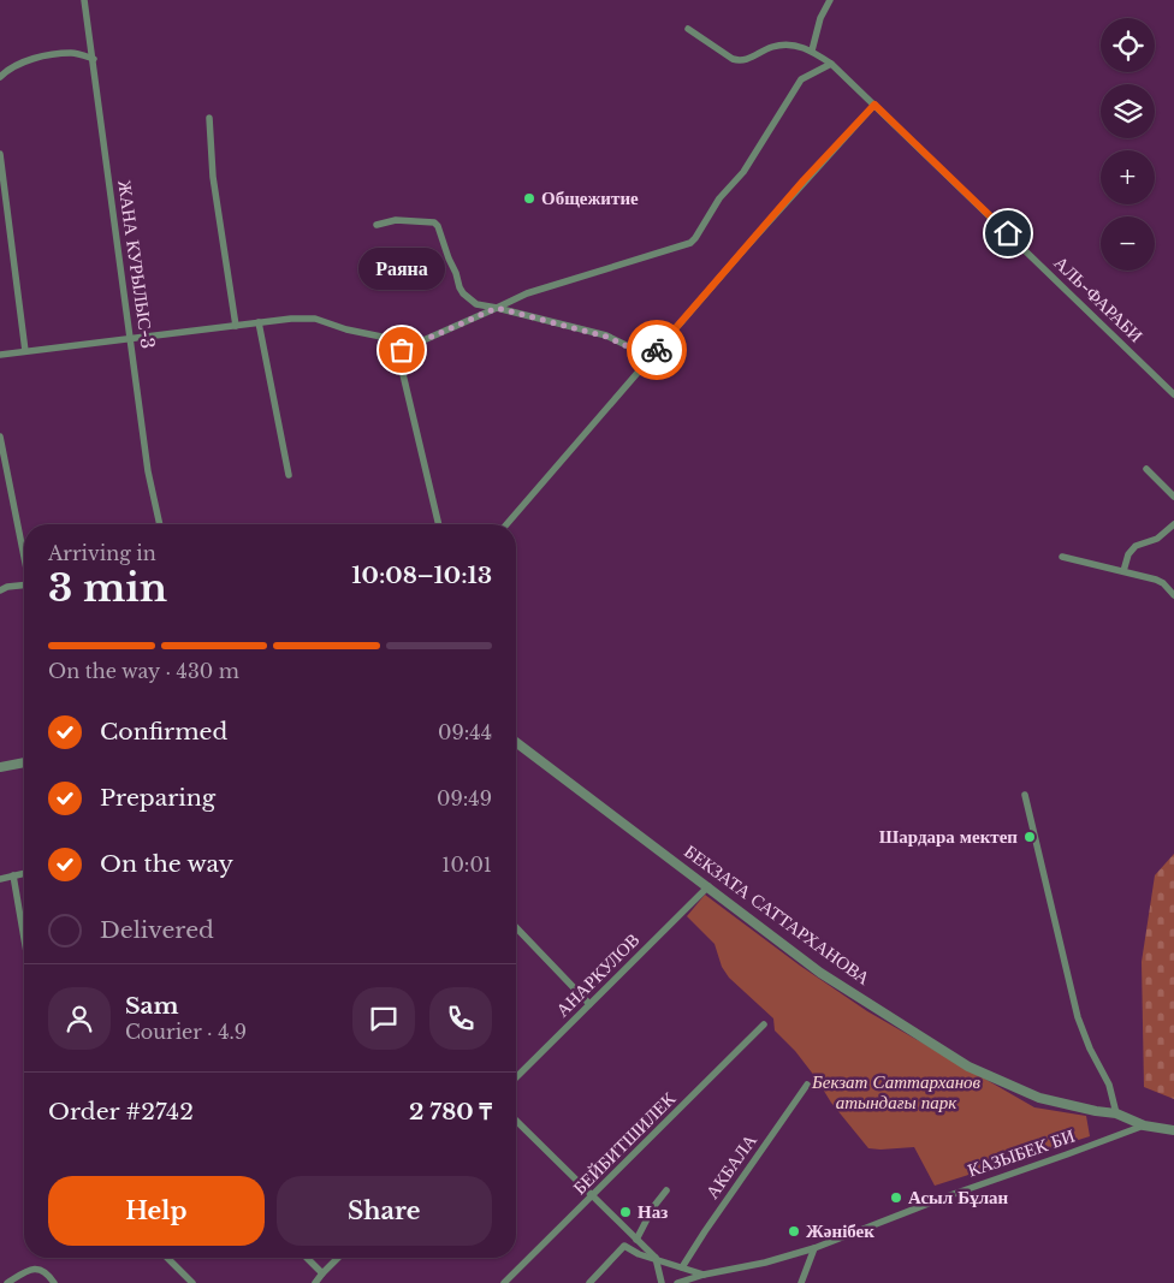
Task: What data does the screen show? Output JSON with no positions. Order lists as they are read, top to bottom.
{
  "streets": {
    "street": [
      "ЖАНА КУРЫЛЫС-3",
      "АЛЬ-ФАРАБИ",
      "БЕКЗАТА САТТАРХАНОВА",
      "АНАРКУЛОВ",
      "БЕЙБИТШИЛЕК",
      "КАЗЫБЕК БИ",
      "АКБАЛА"
    ]
  },
  "crossings": [
    ["БЕКЗАТА САТТАРХАНОВА", "АНАРКУЛОВ"],
    ["БЕКЗАТА САТТАРХАНОВА", "КАЗЫБЕК БИ"]
  ],
  "parks": ["Бекзат Саттарханов атындағы парк"],
  "places": [
    "Общежитие",
    "Раяна",
    "Шардара мектеп",
    "Асыл Бұлан",
    "Наз",
    "Жәнібек"
  ],
  "page": {
    "map_buttons": ["+", "−"],
    "bubble": "Раяна",
    "heading": ["3 min", "Arriving in", "10:08–10:13"],
    "panel": [
      "Sam",
      "Courier · 4.9",
      "Order #2742",
      "2 780 ₸"
    ],
    "bar": "On the way · 430 m",
    "list": [
      ["Confirmed", "09:44"],
      ["Preparing", "09:49"],
      ["On the way", "10:01"],
      "Delivered"
    ],
    "buttons": ["Help", "Share"]
  }
}
